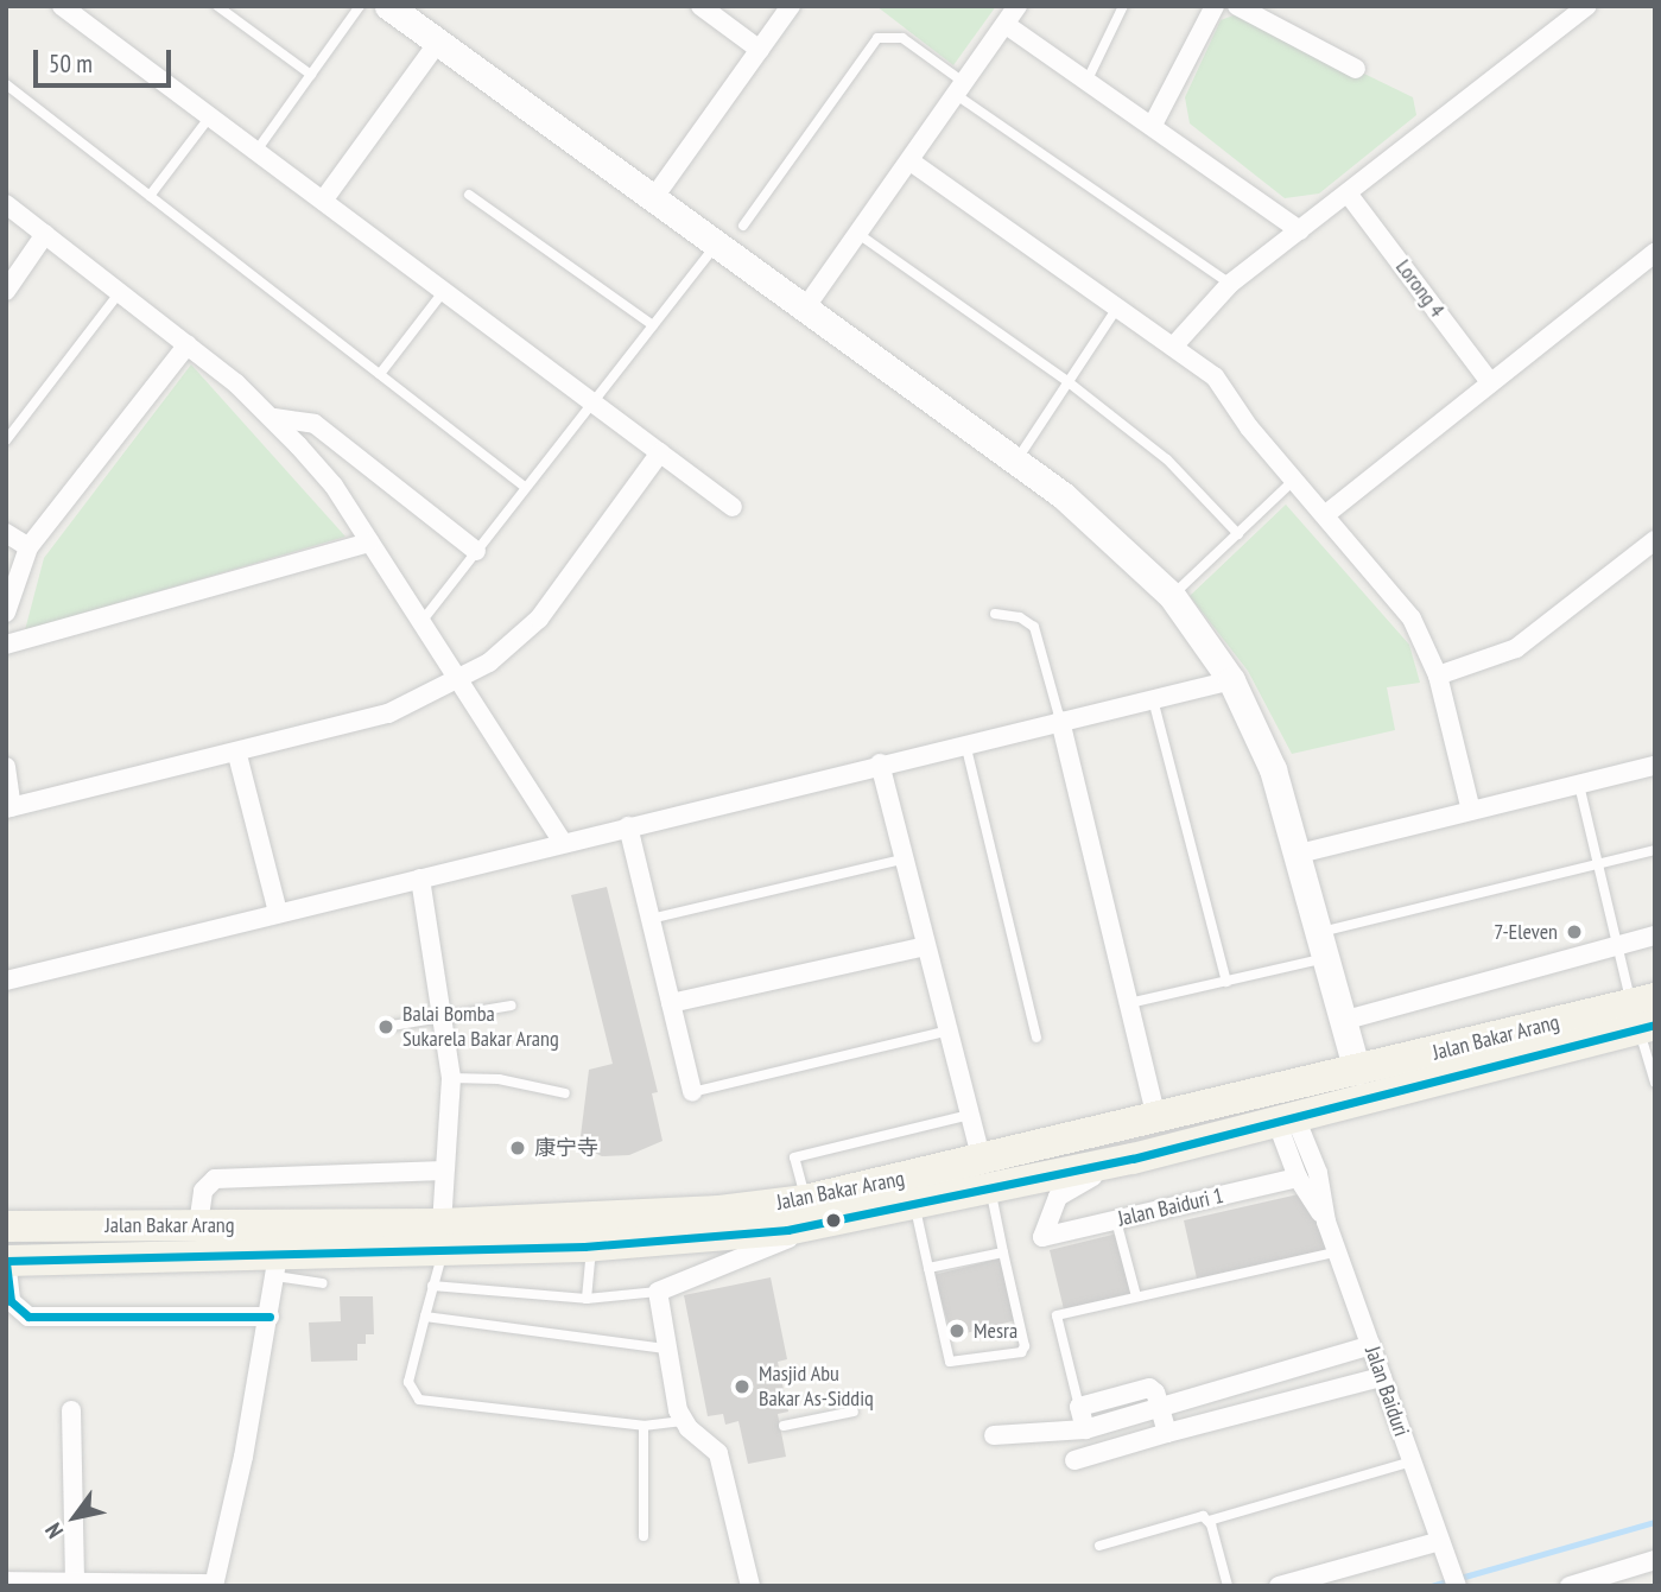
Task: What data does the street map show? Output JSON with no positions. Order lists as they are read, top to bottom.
{
  "streets": {
    "main road": ["Jalan Bakar Arang"],
    "street": ["Lorong 4", "Jalan Baiduri 1", "Jalan Baiduri"]
  },
  "crossings": [
    ["Jalan Bakar Arang", "Jalan Baiduri 1"],
    ["Jalan Bakar Arang", "Jalan Baiduri"],
    ["Jalan Baiduri 1", "Jalan Baiduri"]
  ],
  "places": [
    "7-Eleven",
    "Balai Bomba Sukarela Bakar Arang",
    "康宁寺",
    "Mesra",
    "Masjid Abu Bakar As-Siddiq"
  ],
  "scale_bar": "50 m",
  "north": "bottom left"
}
